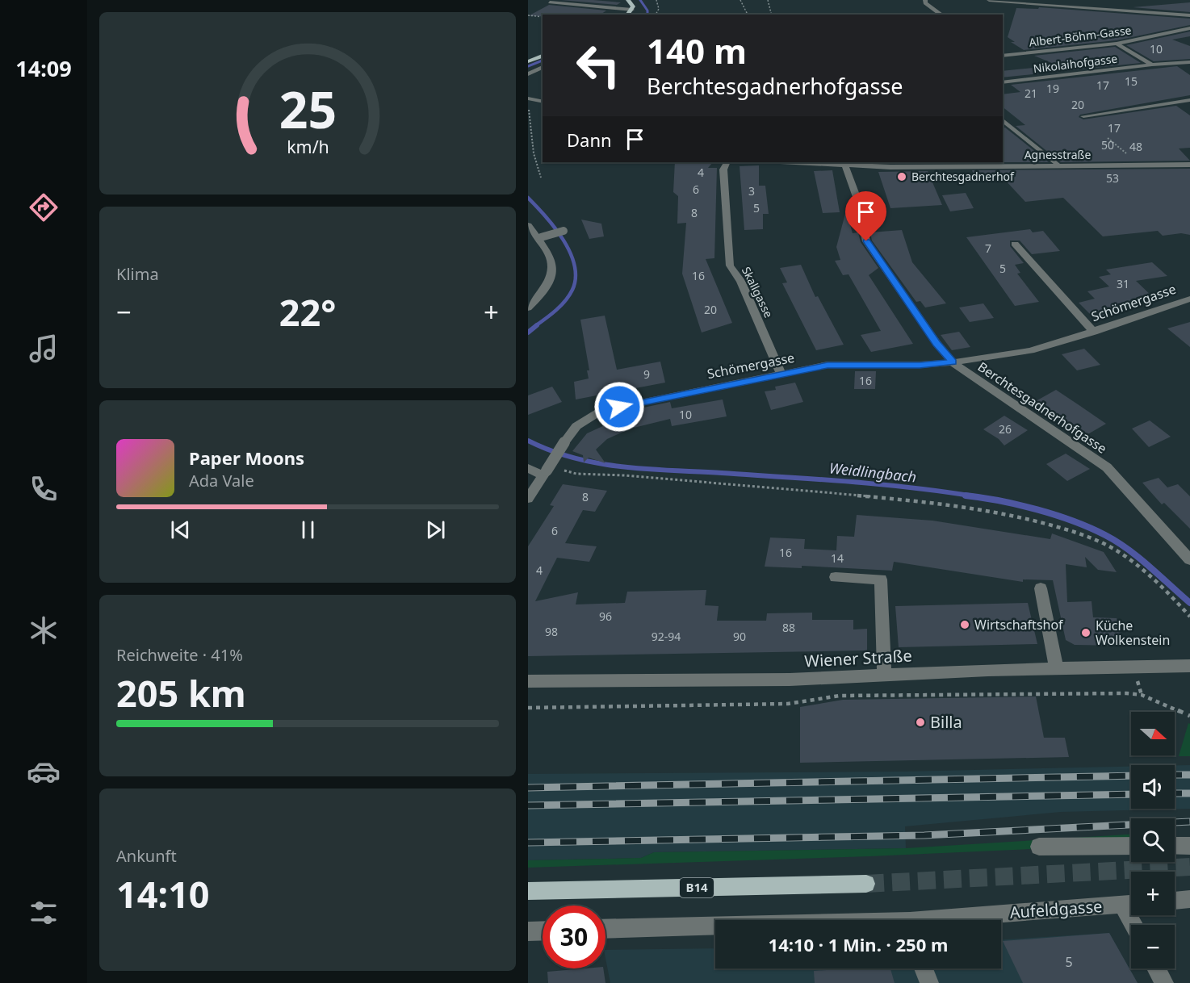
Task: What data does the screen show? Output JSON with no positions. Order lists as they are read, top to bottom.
{
  "streets": {
    "main road": ["B14"],
    "street": [
      "Albert-Böhm-Gasse",
      "Nikolaihofgasse",
      "Agnesstraße",
      "Skallgasse",
      "Schömergasse",
      "Berchtesgadnerhofgasse",
      "Wiener Straße",
      "Aufeldgasse"
    ]
  },
  "crossings": [
    ["Albert-Böhm-Gasse", "Nikolaihofgasse"],
    ["Agnesstraße", "Berchtesgadnerhofgasse"],
    ["Skallgasse", "Schömergasse"],
    ["Schömergasse", "Berchtesgadnerhofgasse"]
  ],
  "water": ["Weidlingbach"],
  "places": [
    "Berchtesgadnerhof",
    "Wirtschaftshof",
    "Küche Wolkenstein",
    "Billa"
  ],
  "house_numbers": [
    "10",
    "15",
    "17",
    "19",
    "21",
    "20",
    "17",
    "50",
    "48",
    "4",
    "53",
    "6",
    "3",
    "5",
    "8",
    "7",
    "5",
    "16",
    "31",
    "20",
    "9",
    "16",
    "10",
    "26",
    "8",
    "6",
    "16",
    "14",
    "4",
    "96",
    "88",
    "98",
    "92-94",
    "90",
    "5"
  ],
  "north": "right",
  "page": {
    "tabs": "14:09",
    "turn": ["140 m", "Berchtesgadnerhofgasse"],
    "then": "Dann",
    "tile": [
      "Klima",
      ["Reichweite · 41%", "205 km"],
      ["Ankunft", "14:10"]
    ],
    "heat": ["−", "22°", "+"],
    "song": ["Paper Moons", "Ada Vale"],
    "map_buttons": ["+", "−"],
    "limit": "30",
    "trip": "14:10 · 1 Min. · 250 m",
    "gauge": ["25", "km/h"]
  }
}
